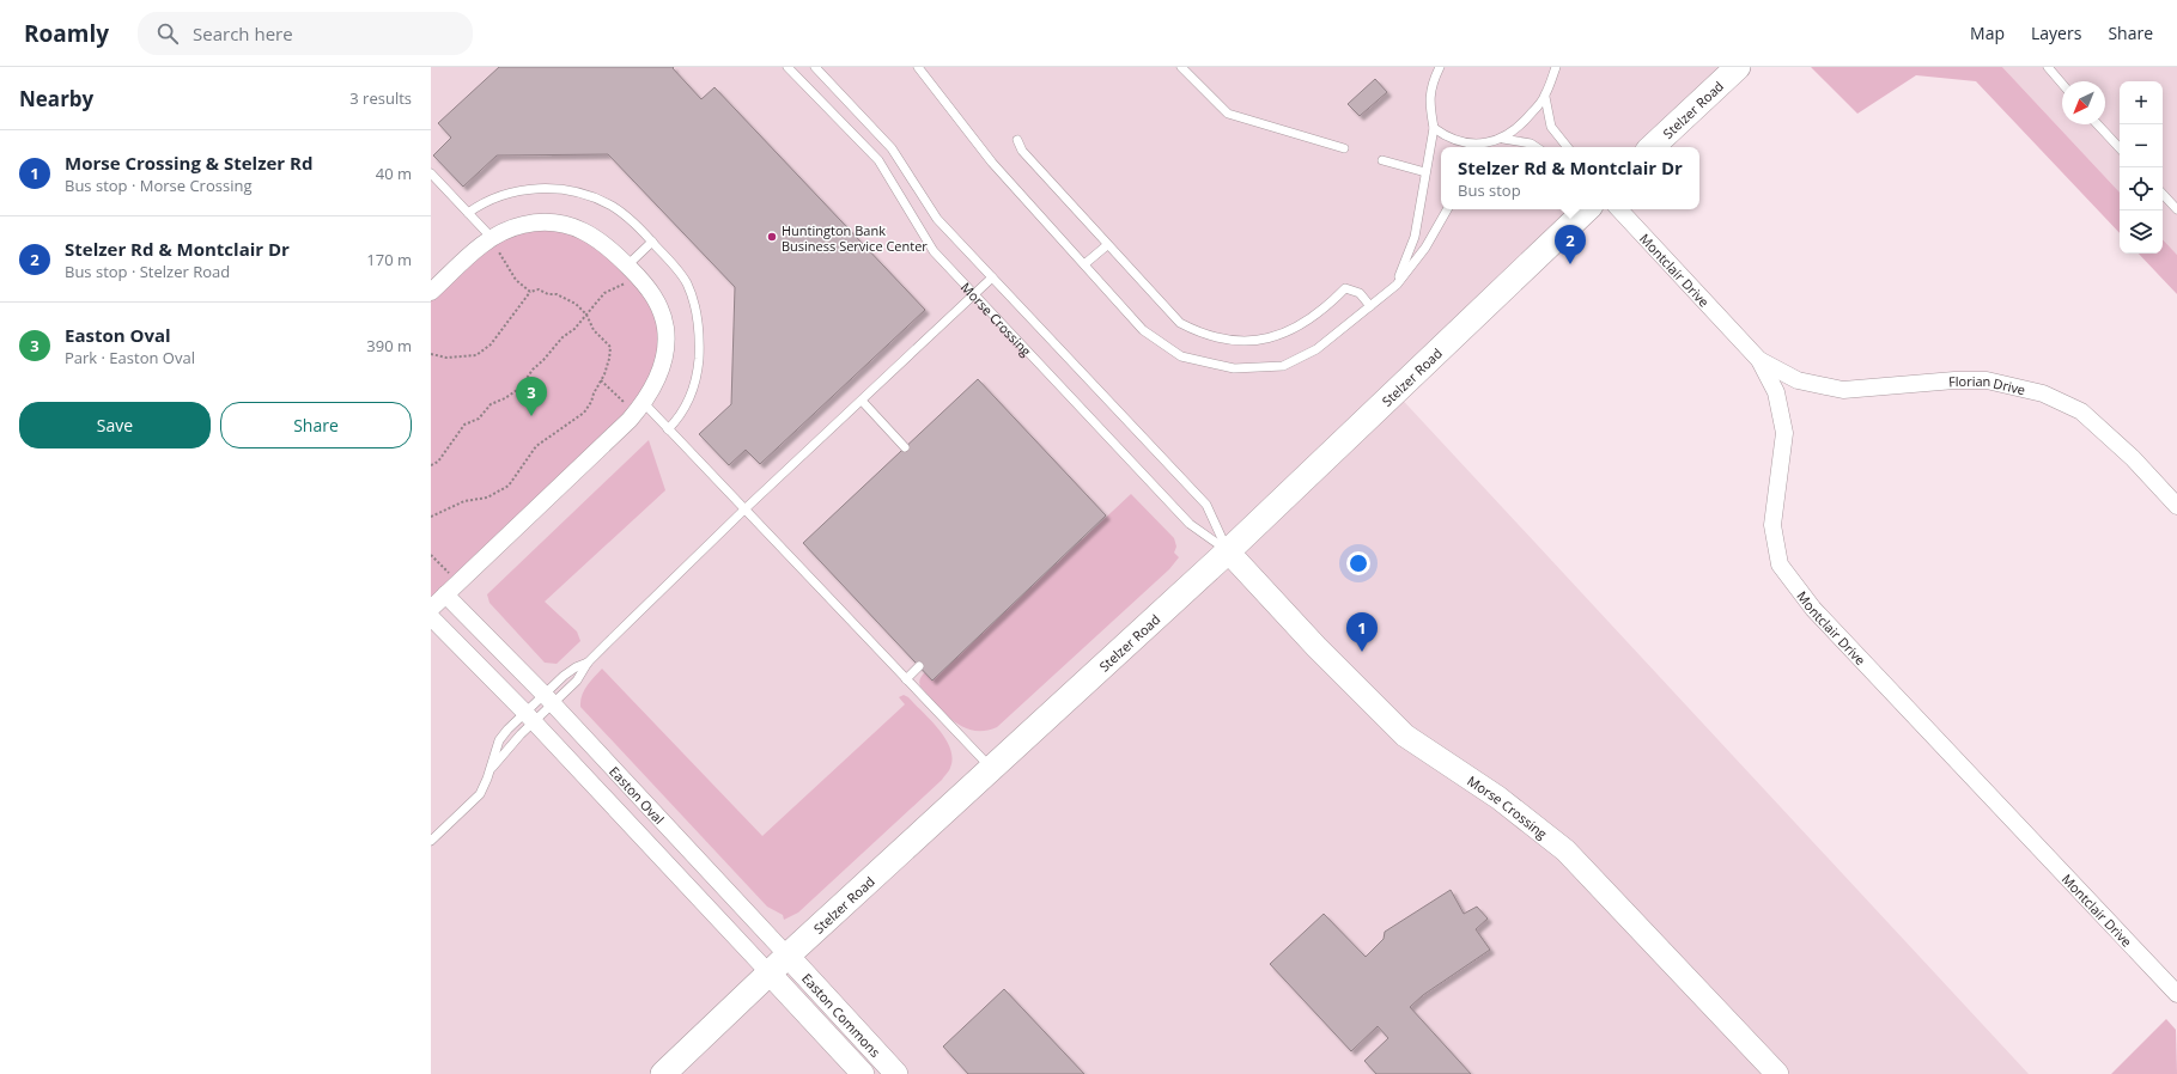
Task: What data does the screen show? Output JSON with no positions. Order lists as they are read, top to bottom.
{
  "streets": {
    "main road": ["Stelzer Road", "Morse Crossing", "Easton Commons"],
    "street": ["Montclair Drive", "Florian Drive", "Easton Oval"]
  },
  "crossings": [
    ["Stelzer Road", "Morse Crossing"],
    ["Stelzer Road", "Easton Oval"],
    ["Stelzer Road", "Easton Commons"],
    ["Montclair Drive", "Florian Drive"],
    ["Easton Oval", "Easton Commons"]
  ],
  "places": ["Huntington Bank Business Service Center"],
  "north": "bottom left",
  "page": {
    "header": "Roamly",
    "search": "Search here",
    "nav": ["Map", "Layers", "Share"],
    "heading": ["Nearby", "3 results"],
    "map_buttons": ["+", "−"],
    "list": [
      {
        "mark": "1",
        "name": "Morse Crossing & Stelzer Rd",
        "note": "Bus stop · Morse Crossing",
        "value": "40 m"
      },
      {
        "mark": "2",
        "name": "Stelzer Rd & Montclair Dr",
        "note": "Bus stop · Stelzer Road",
        "value": "170 m"
      },
      {
        "mark": "3",
        "name": "Easton Oval",
        "note": "Park · Easton Oval",
        "value": "390 m"
      }
    ],
    "popup": ["Stelzer Rd & Montclair Dr", "Bus stop"],
    "pins": ["2", "3", "1"],
    "buttons": ["Save", "Share"]
  }
}
